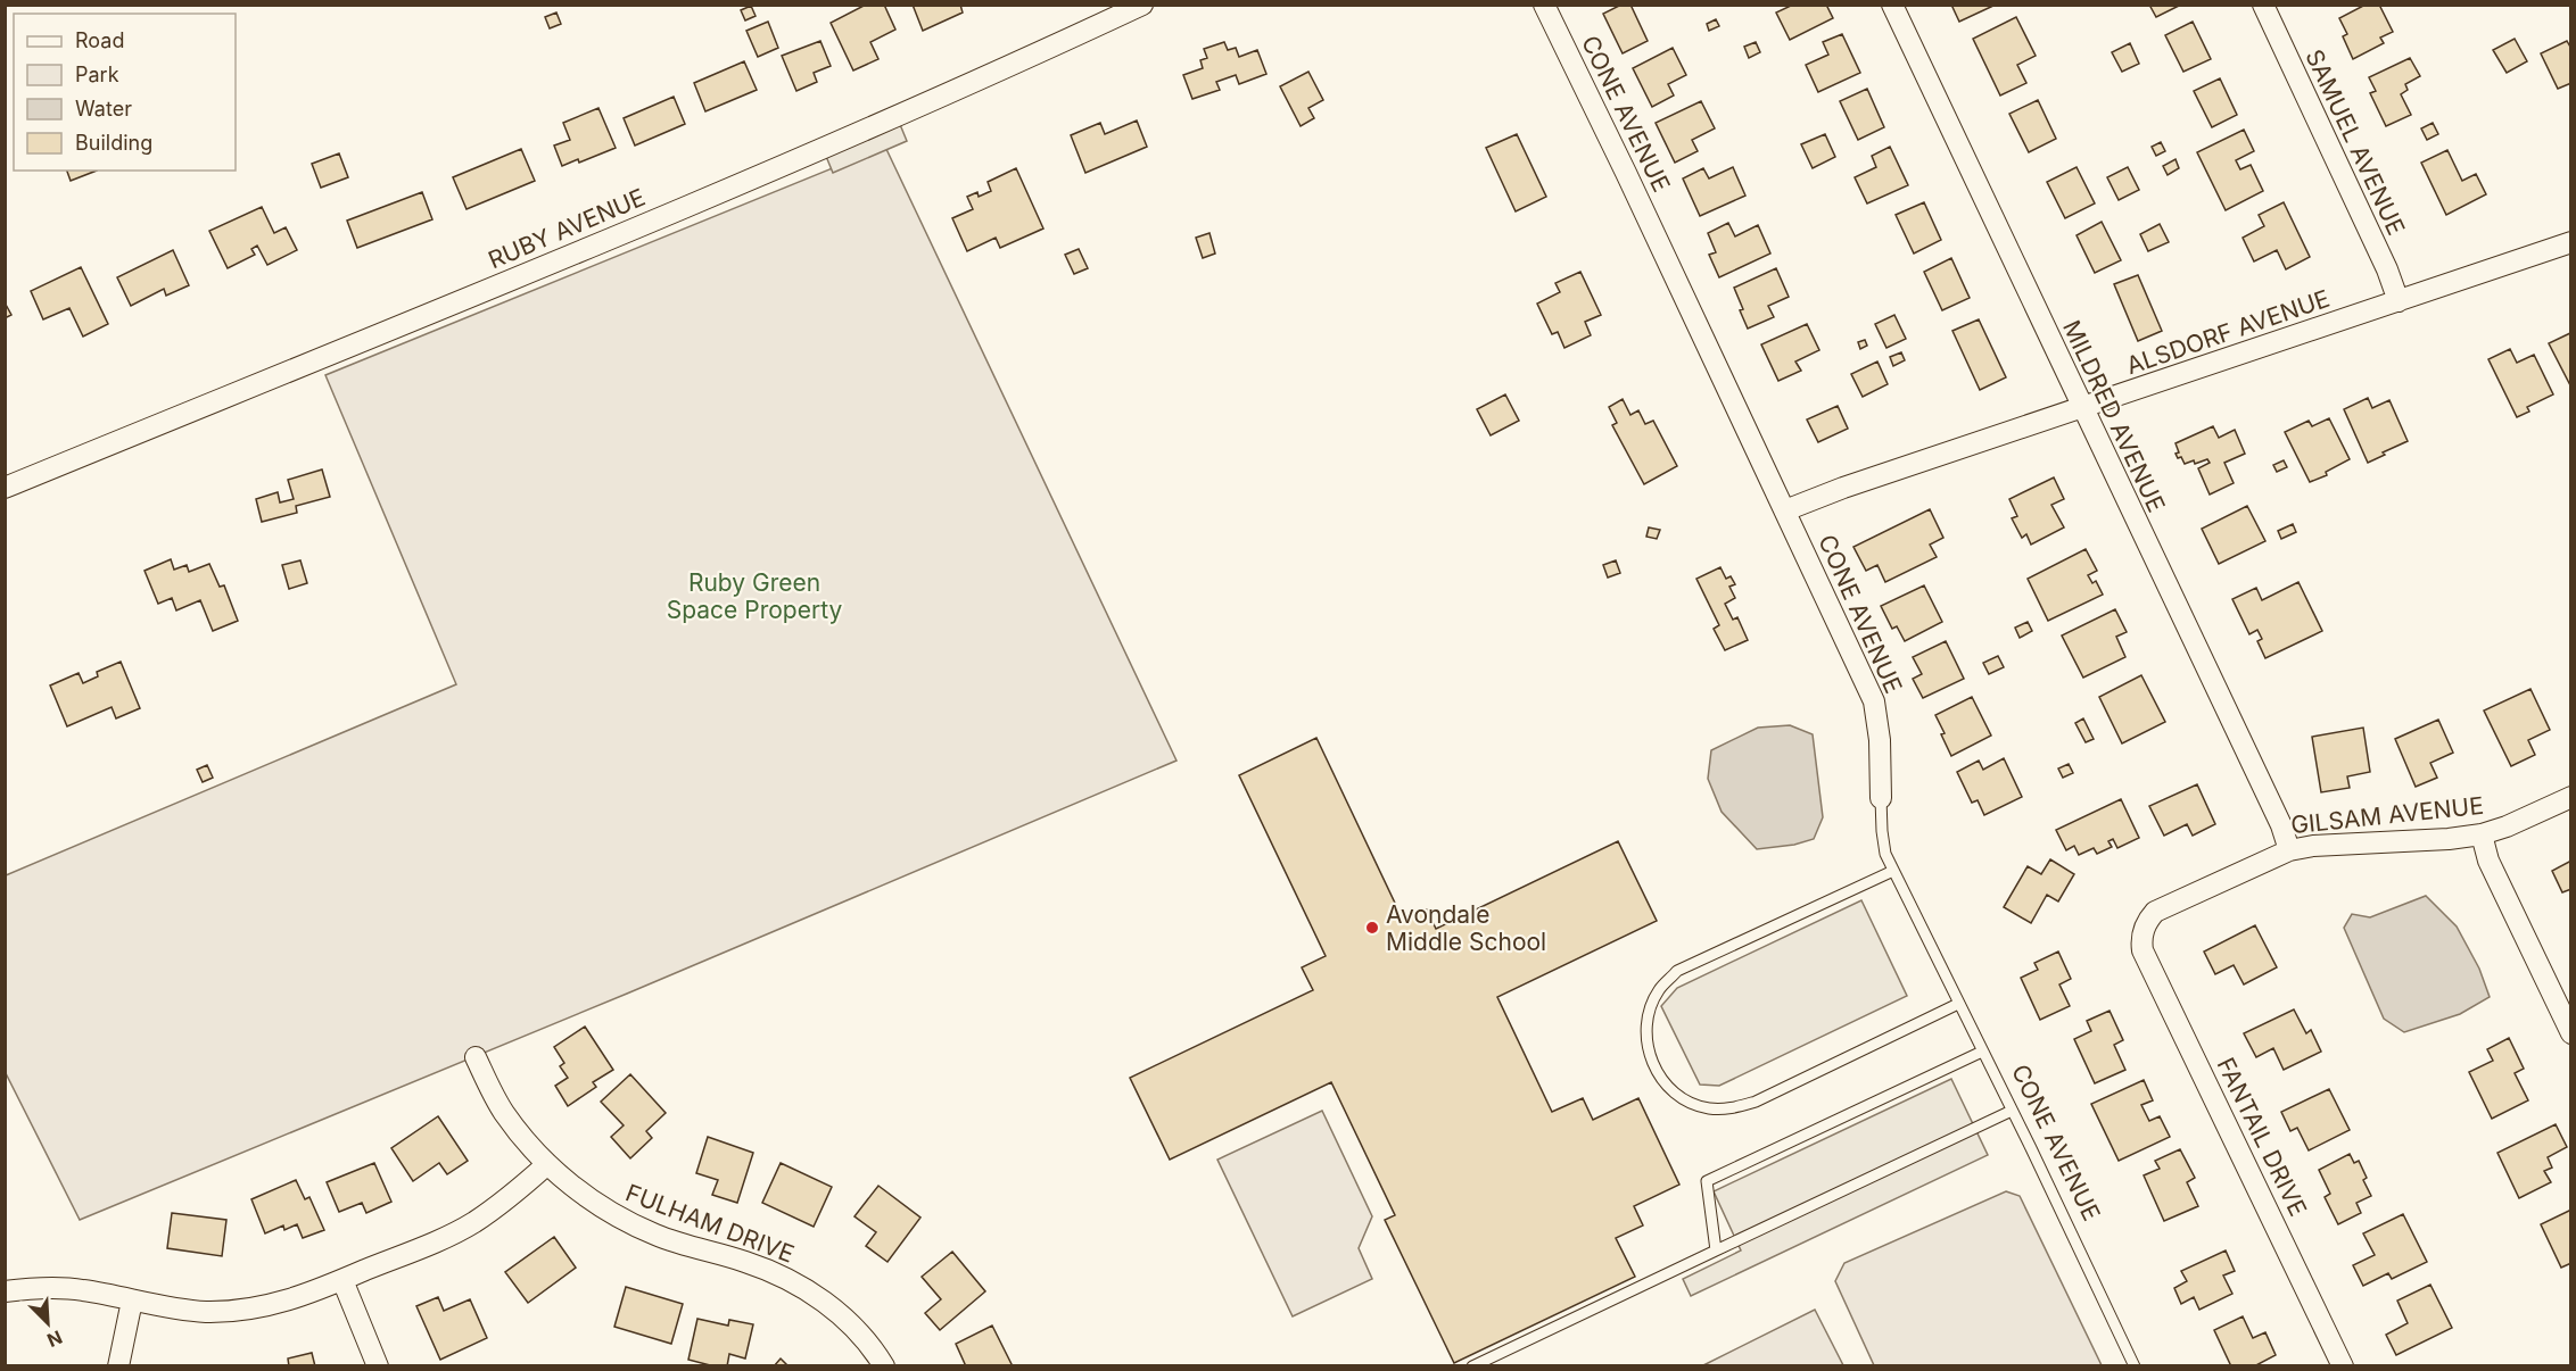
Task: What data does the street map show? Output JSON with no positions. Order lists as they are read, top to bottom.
{
  "streets": {
    "street": [
      "CONE AVENUE",
      "SAMUEL AVENUE",
      "RUBY AVENUE",
      "ALSDORF AVENUE",
      "MILDRED AVENUE",
      "GILSAM AVENUE",
      "FANTAIL DRIVE",
      "FULHAM DRIVE"
    ]
  },
  "crossings": [
    ["CONE AVENUE", "ALSDORF AVENUE"],
    ["SAMUEL AVENUE", "ALSDORF AVENUE"],
    ["ALSDORF AVENUE", "MILDRED AVENUE"],
    ["MILDRED AVENUE", "GILSAM AVENUE"],
    ["GILSAM AVENUE", "FANTAIL DRIVE"]
  ],
  "parks": ["Ruby Green Space Property"],
  "places": ["Avondale Middle School"],
  "legend": [
    "Road",
    "Park",
    "Water",
    "Building"
  ],
  "north": "bottom right"
}
